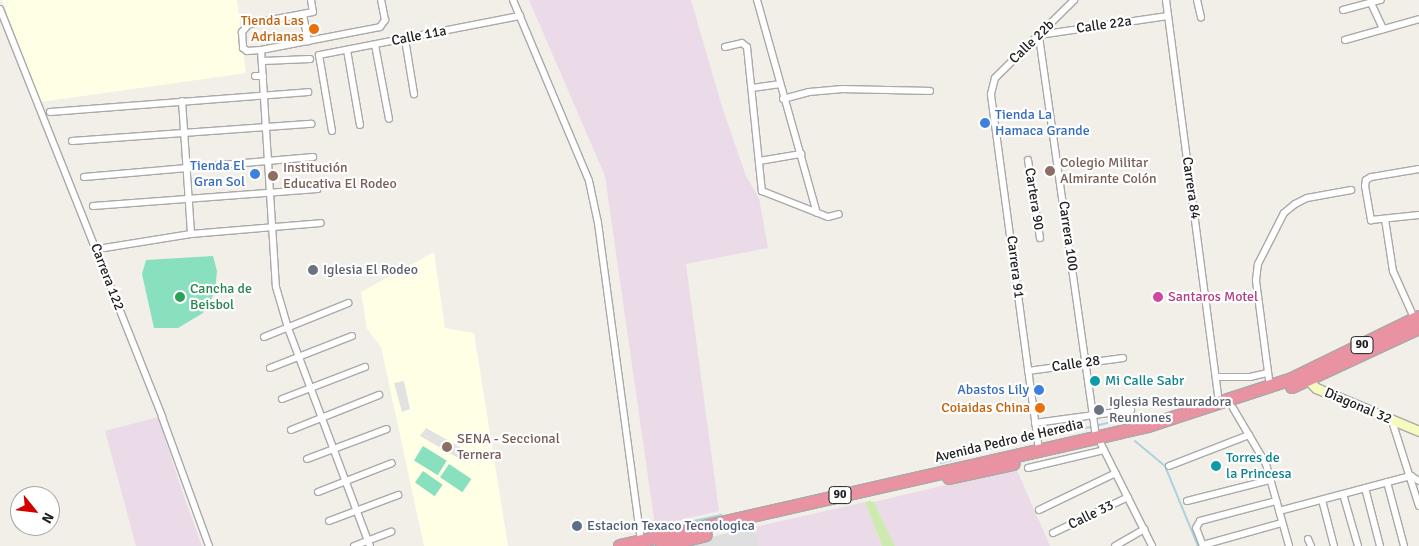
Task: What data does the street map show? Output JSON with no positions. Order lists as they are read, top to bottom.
{
  "streets": {
    "highway": ["90", "Avenida Pedro de Heredia"],
    "street": [
      "Calle 22a",
      "Calle 11a",
      "Calle 22b",
      "Carrera 84",
      "Cartera 90",
      "Carrera 100",
      "Carrera 91",
      "Carrera 122",
      "Calle 28",
      "Diagonal 32",
      "Calle 33"
    ]
  },
  "crossings": [
    ["Calle 22a", "Calle 22b"],
    ["Calle 22a", "Carrera 84"],
    ["Calle 22a", "Carrera 100"],
    ["Calle 22b", "Carrera 100"],
    ["Calle 22b", "Carrera 91"],
    ["Carrera 84", "Avenida Pedro de Heredia"],
    ["Carrera 100", "Calle 28"],
    ["Carrera 100", "Avenida Pedro de Heredia"],
    ["Carrera 100", "Calle 33"],
    ["Carrera 91", "Calle 28"],
    ["Carrera 91", "Avenida Pedro de Heredia"],
    ["Diagonal 32", "Avenida Pedro de Heredia"]
  ],
  "places": [
    "Tienda Las Adrianas",
    "Tienda La Hamaca Grande",
    "Colegio Militar Almirante Colón",
    "Tienda El Gran Sol",
    "Institución Educativa El Rodeo",
    "Iglesia El Rodeo",
    "Cancha de Beisbol",
    "Santaros Motel",
    "Mi Calle Sabr",
    "Abastos Lily",
    "Coiaidas China",
    "Iglesia Restauradora Reuniones",
    "SENA - Seccional Ternera",
    "Torres de la Princesa",
    "Estacion Texaco Tecnologica"
  ],
  "north": "bottom right"
}
